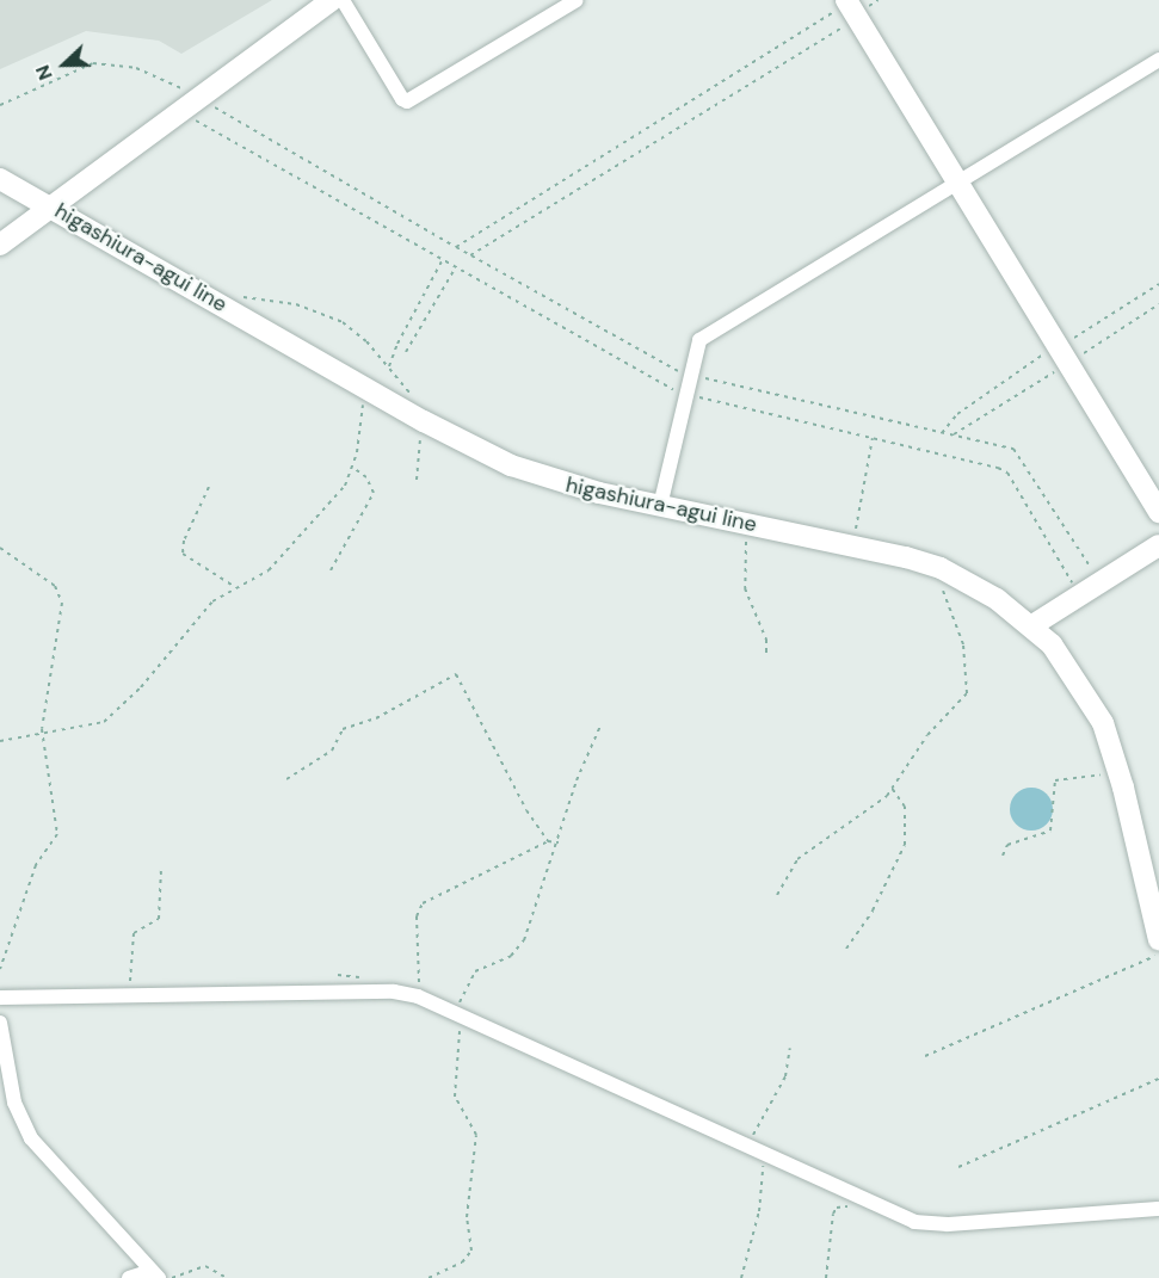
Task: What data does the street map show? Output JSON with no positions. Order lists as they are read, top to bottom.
{
  "streets": {
    "main road": ["higashiura-agui line"]
  },
  "north": "left"
}
